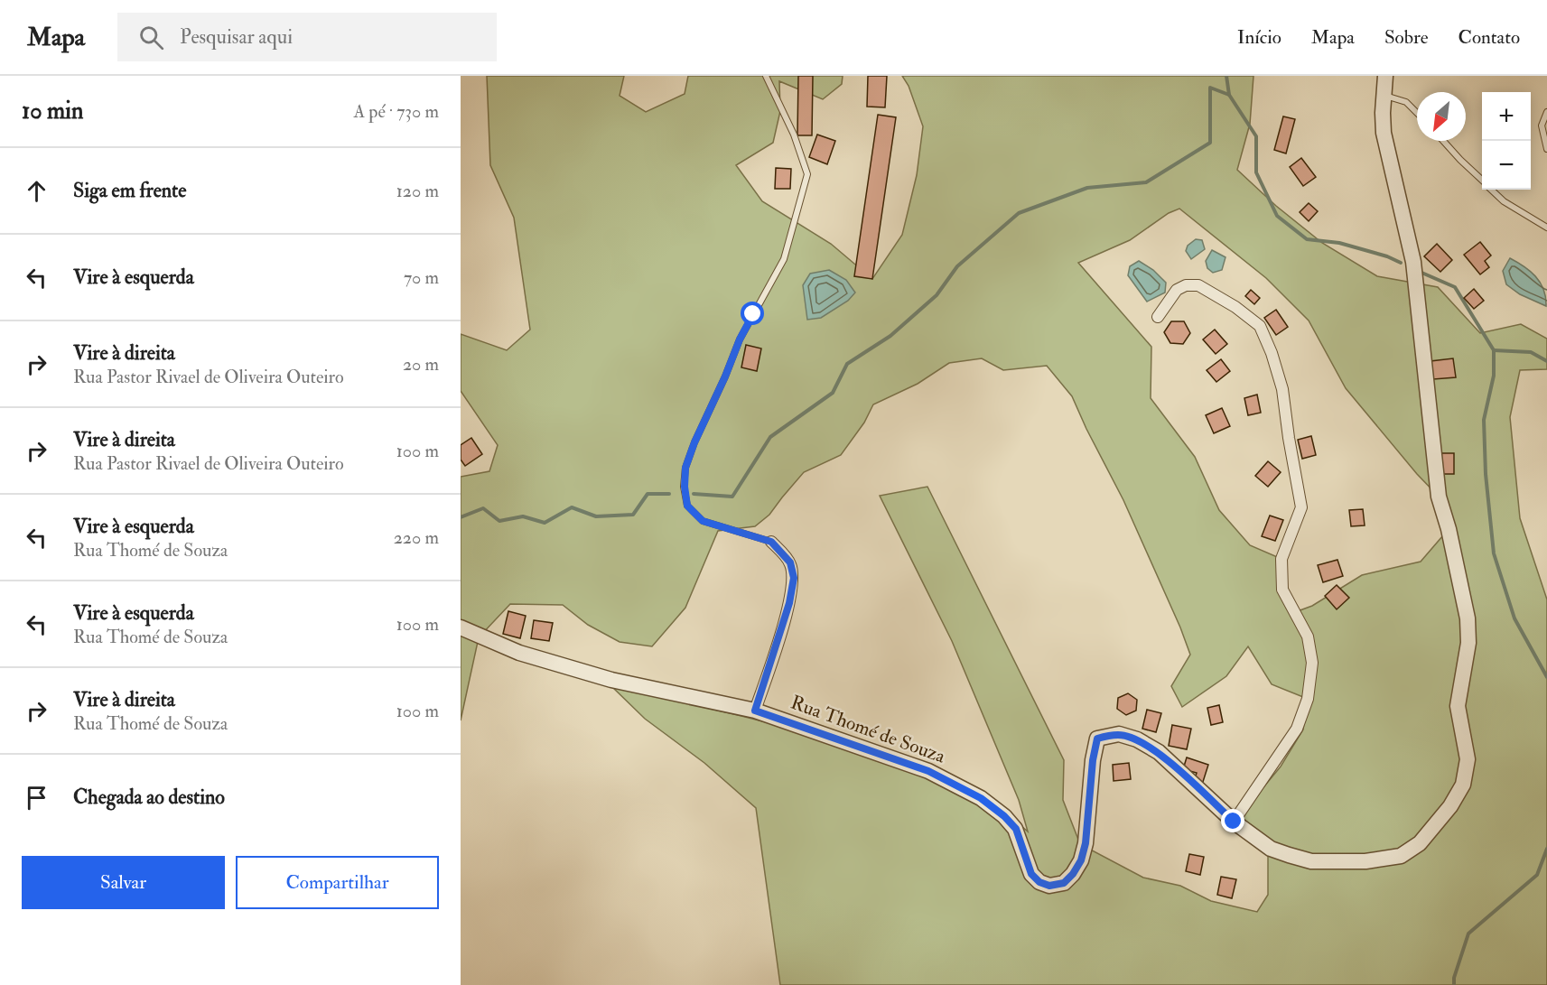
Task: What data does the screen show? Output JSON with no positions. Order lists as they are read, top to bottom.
{
  "streets": {
    "street": ["Rua Thomé de Souza"]
  },
  "north": "bottom left",
  "page": {
    "header": "Mapa",
    "search": "Pesquisar aqui",
    "nav": [
      "Início",
      "Mapa",
      "Sobre",
      "Contato"
    ],
    "heading": ["10 min", "A pé · 730 m"],
    "map_buttons": ["+", "−"],
    "list": [
      ["Siga em frente", "120 m"],
      ["Vire à esquerda", "70 m"],
      ["Vire à direita", "Rua Pastor Rivael de Oliveira Outeiro", "20 m"],
      ["Vire à direita", "Rua Pastor Rivael de Oliveira Outeiro", "100 m"],
      ["Vire à esquerda", "Rua Thomé de Souza", "220 m"],
      ["Vire à esquerda", "Rua Thomé de Souza", "100 m"],
      ["Vire à direita", "Rua Thomé de Souza", "100 m"],
      "Chegada ao destino"
    ],
    "buttons": ["Salvar", "Compartilhar"]
  }
}
